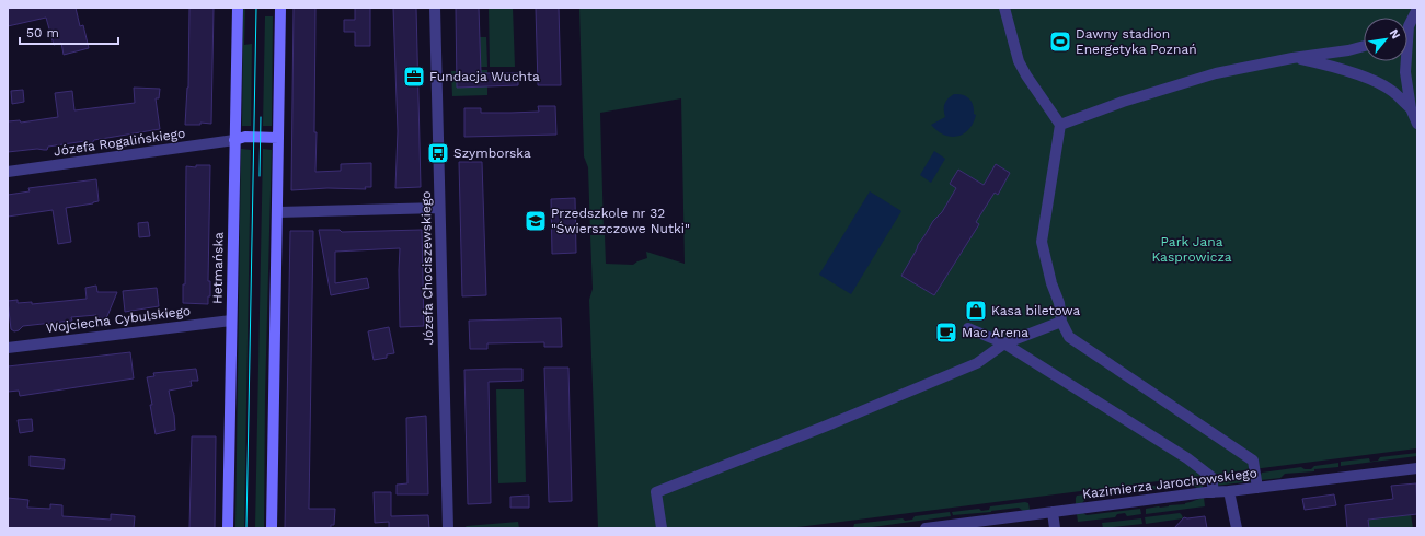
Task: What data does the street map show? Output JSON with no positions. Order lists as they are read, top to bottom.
{
  "streets": {
    "main road": ["Hetmańska"],
    "street": [
      "Józefa Rogalińskiego",
      "Józefa Chociszewskiego",
      "Wojciecha Cybulskiego",
      "Kazimierza Jarochowskiego"
    ]
  },
  "crossings": [
    ["Józefa Rogalińskiego", "Hetmańska"],
    ["Hetmańska", "Wojciecha Cybulskiego"]
  ],
  "parks": ["Park Jana Kasprowicza"],
  "places": {
    "sports": ["Dawny stadion Energetyka Poznań"],
    "office": ["Fundacja Wuchta"],
    "bus stop": ["Szymborska"],
    "school or university": ["Przedszkole nr 32 \"Świerszczowe Nutki\""],
    "shop": ["Kasa biletowa"],
    "cafe": ["Mac Arena"]
  },
  "scale_bar": "50 m",
  "north": "top right"
}
